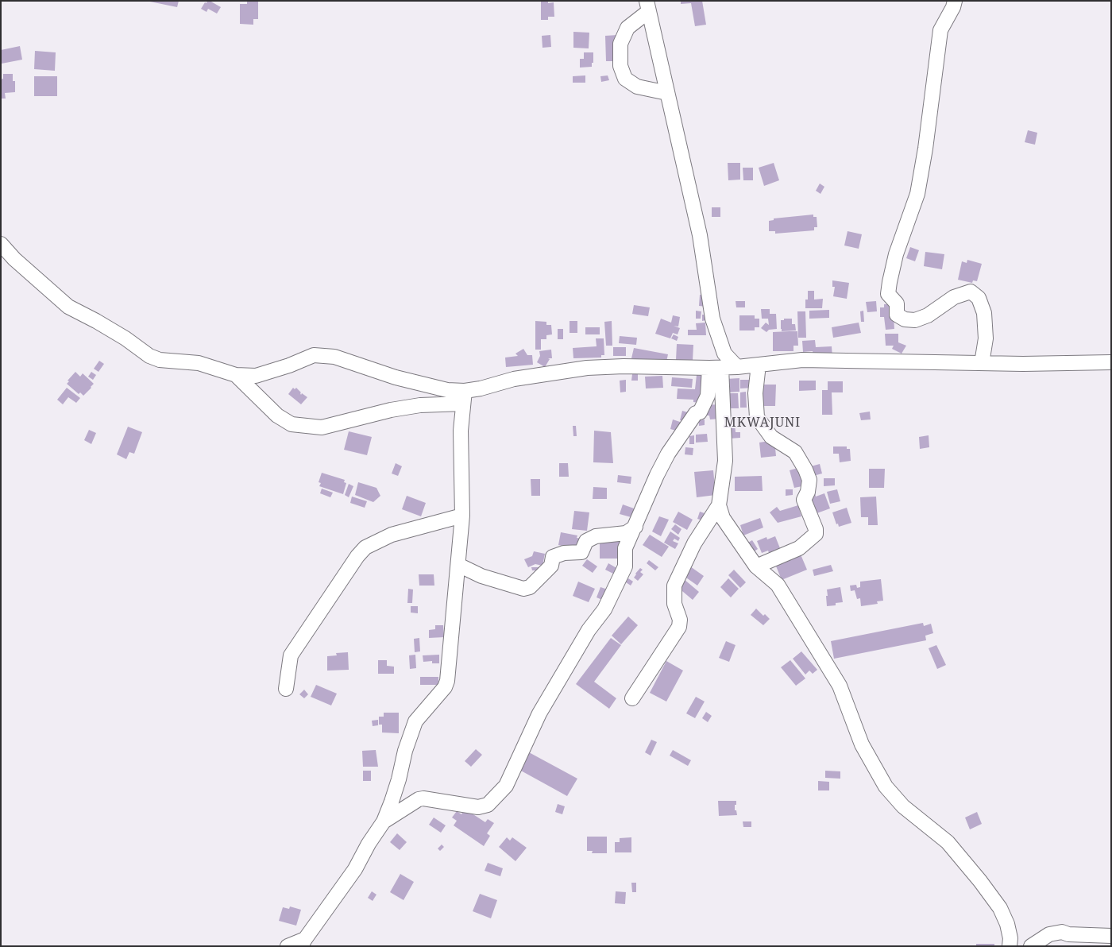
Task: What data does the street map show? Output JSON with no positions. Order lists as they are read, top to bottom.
{
  "districts": ["MKWAJUNI"]
}
